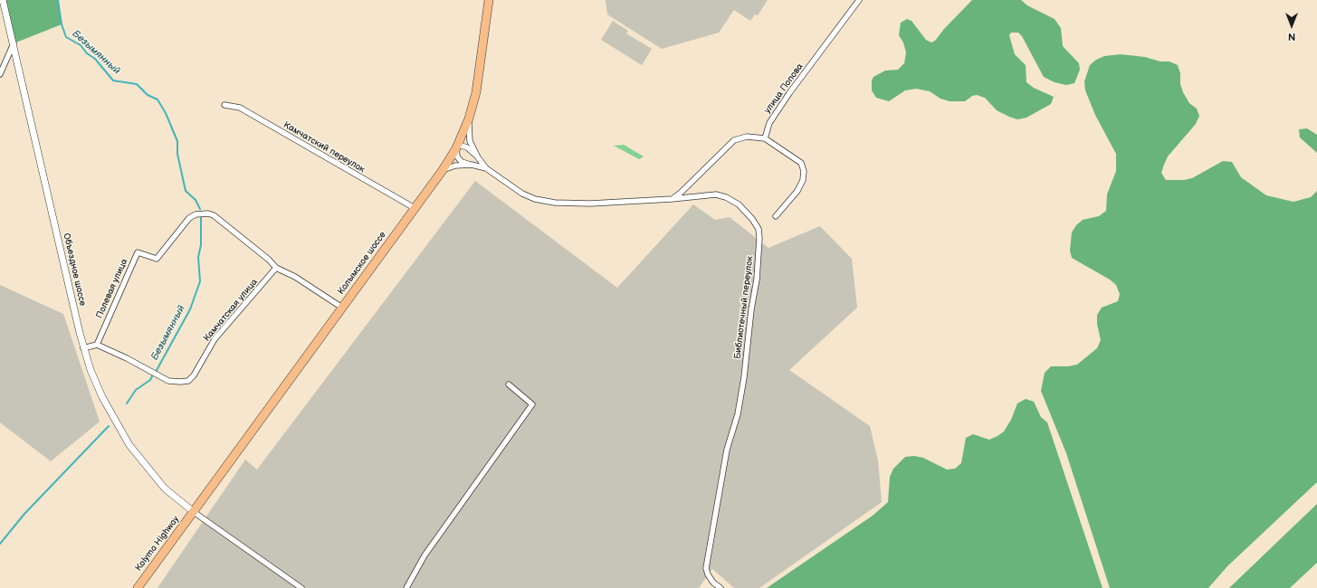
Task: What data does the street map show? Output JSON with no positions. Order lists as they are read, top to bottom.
{
  "streets": {
    "highway": ["Колымское шоссе", "Kolyma Highway"],
    "street": [
      "улица Попова",
      "Камчатский переулок",
      "Объездное шоссе",
      "Полевая улица",
      "Библиотечный переулок",
      "Камчатская улица"
    ]
  },
  "crossings": [
    ["Камчатский переулок", "Колымское шоссе"],
    ["Колымское шоссе", "Объездное шоссе"],
    ["Колымское шоссе", "Библиотечный переулок"],
    ["Колымское шоссе", "Kolyma Highway"],
    ["Объездное шоссе", "Kolyma Highway"],
    ["Полевая улица", "Камчатская улица"]
  ],
  "water": ["Безымянный"],
  "north": "bottom"
}
